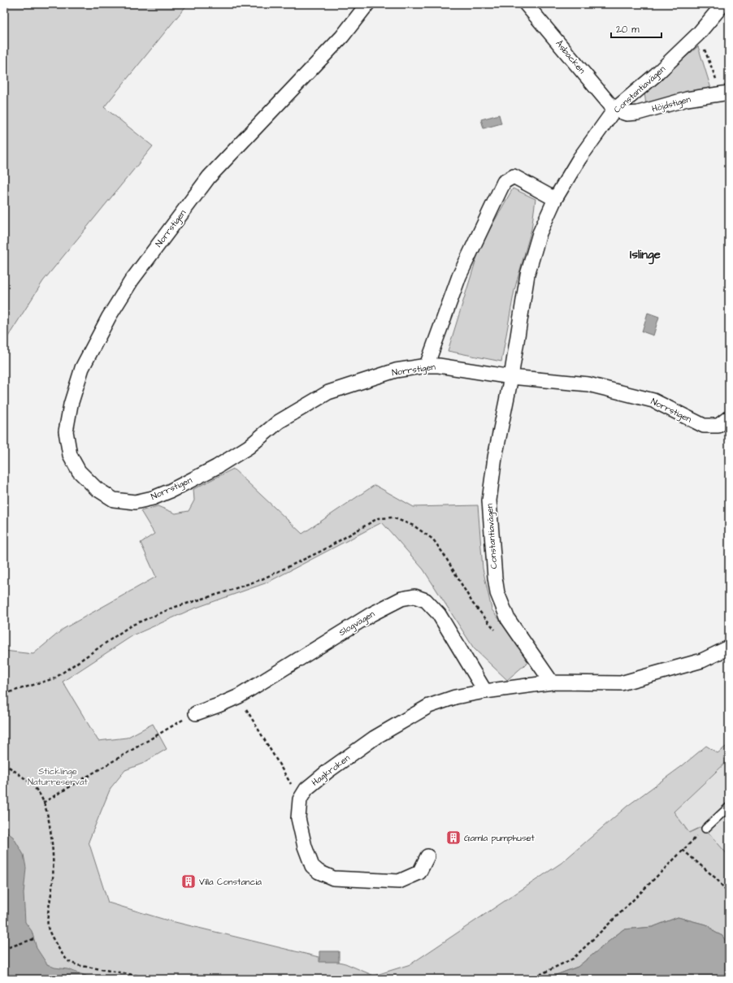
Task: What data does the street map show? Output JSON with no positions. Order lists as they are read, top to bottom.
{
  "streets": {
    "street": [
      "Åsbacken",
      "Constantiavägen",
      "Höjdstigen",
      "Norrstigen",
      "Slogvägen",
      "Hagkroken"
    ]
  },
  "crossings": [
    ["Åsbacken", "Constantiavägen"],
    ["Åsbacken", "Höjdstigen"],
    ["Constantiavägen", "Höjdstigen"],
    ["Constantiavägen", "Norrstigen"],
    ["Constantiavägen", "Hagkroken"],
    ["Slogvägen", "Hagkroken"]
  ],
  "districts": ["Islinge"],
  "parks": ["Sticklinge Naturreservat"],
  "places": {
    "building": ["Gamla pumphuset", "Villa Constancia"]
  },
  "scale_bar": "20 m"
}
